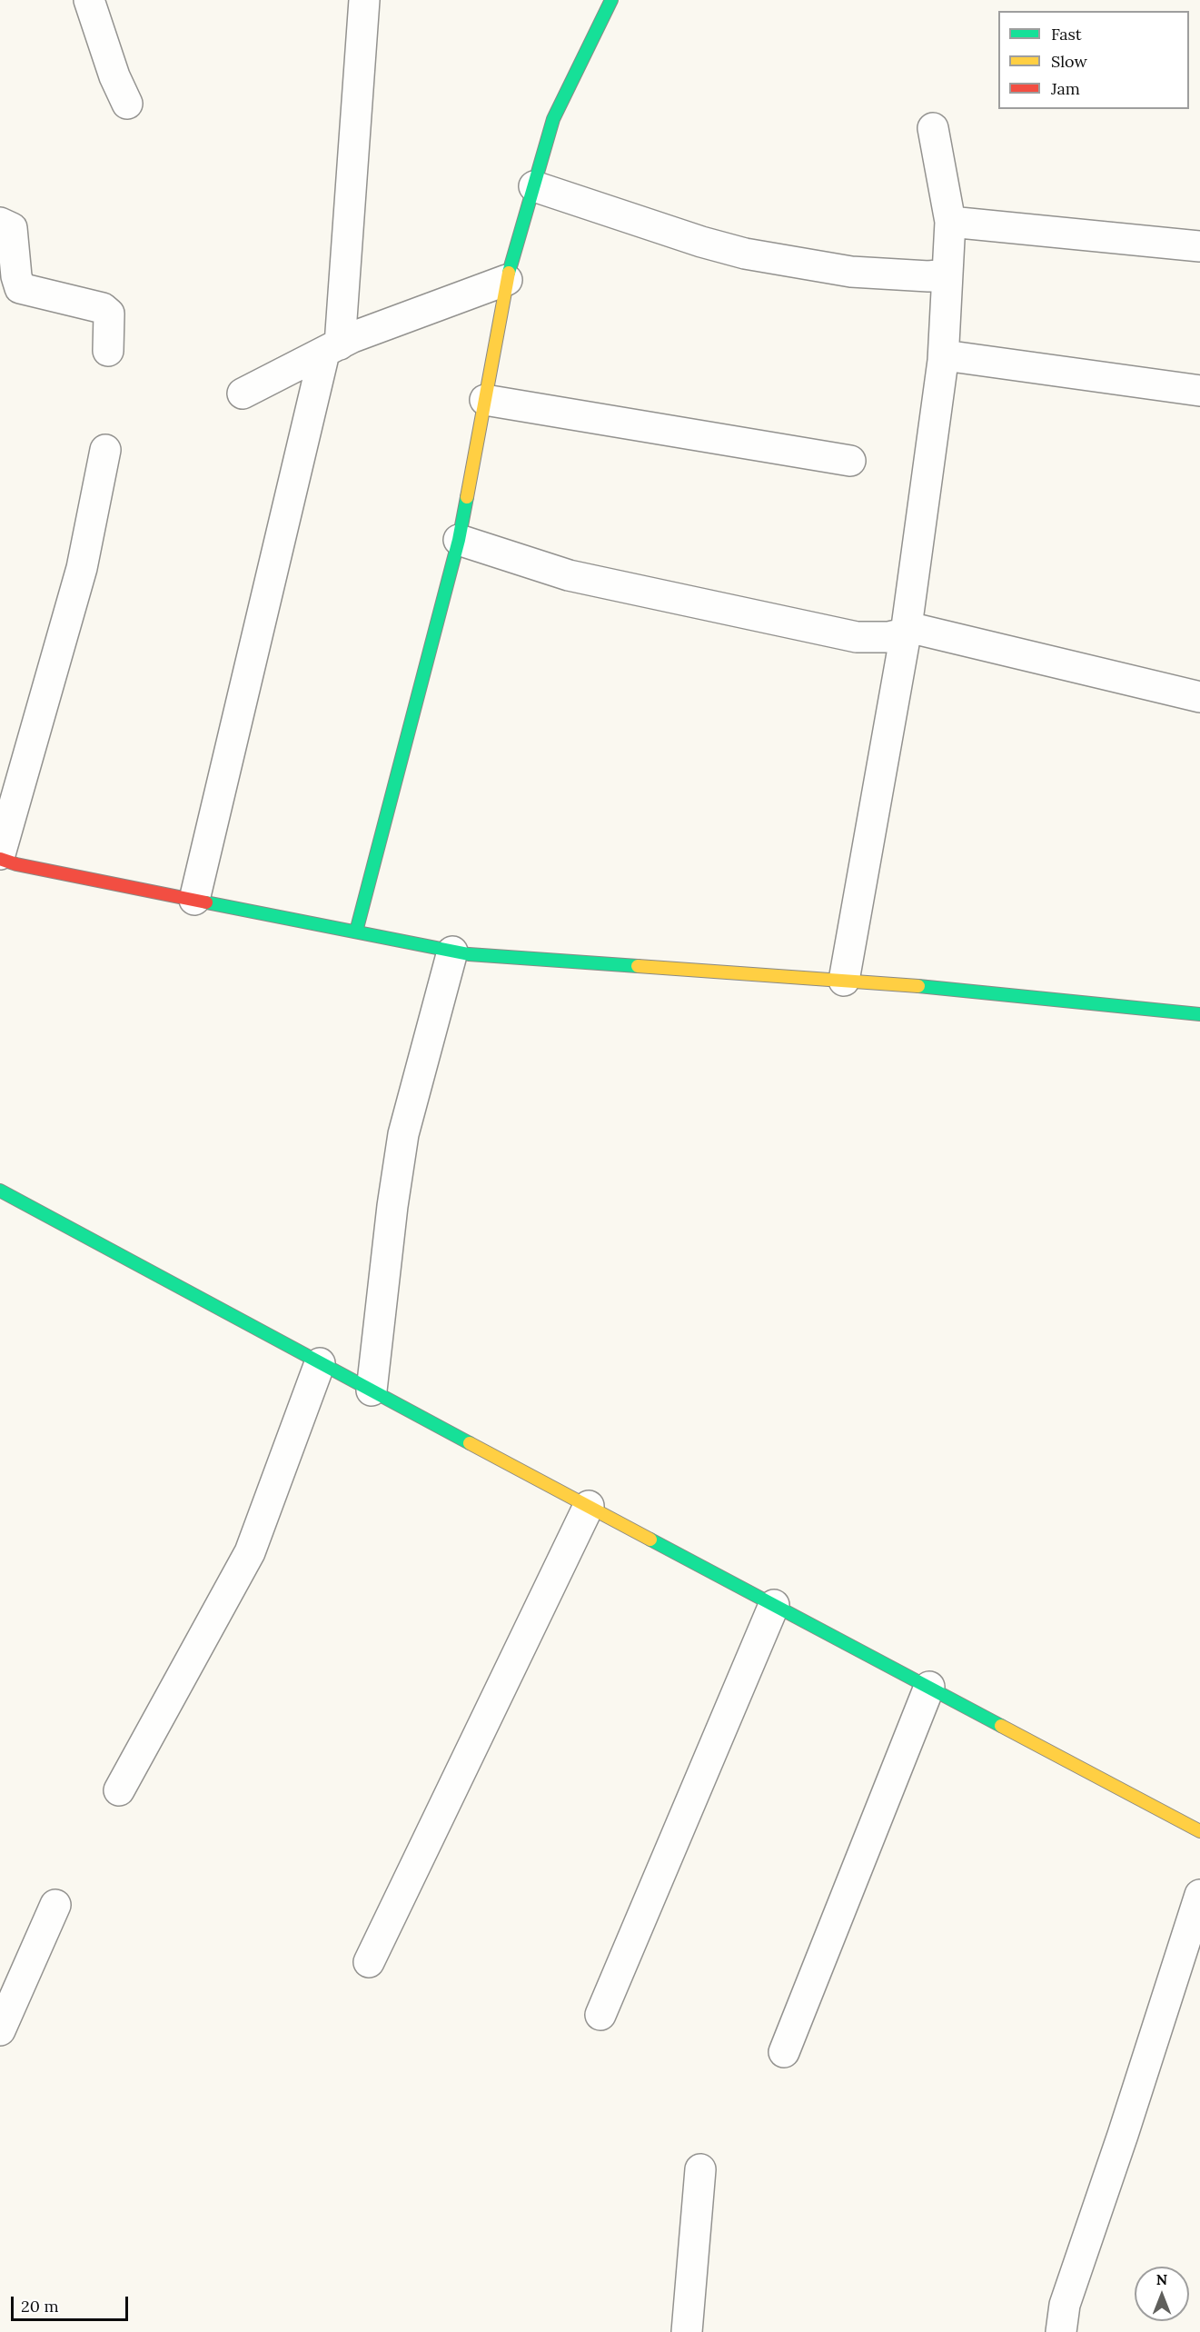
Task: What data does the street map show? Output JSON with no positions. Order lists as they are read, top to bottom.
{
  "legend": ["Fast", "Slow", "Jam"],
  "scale_bar": "20 m",
  "north": "top"
}
